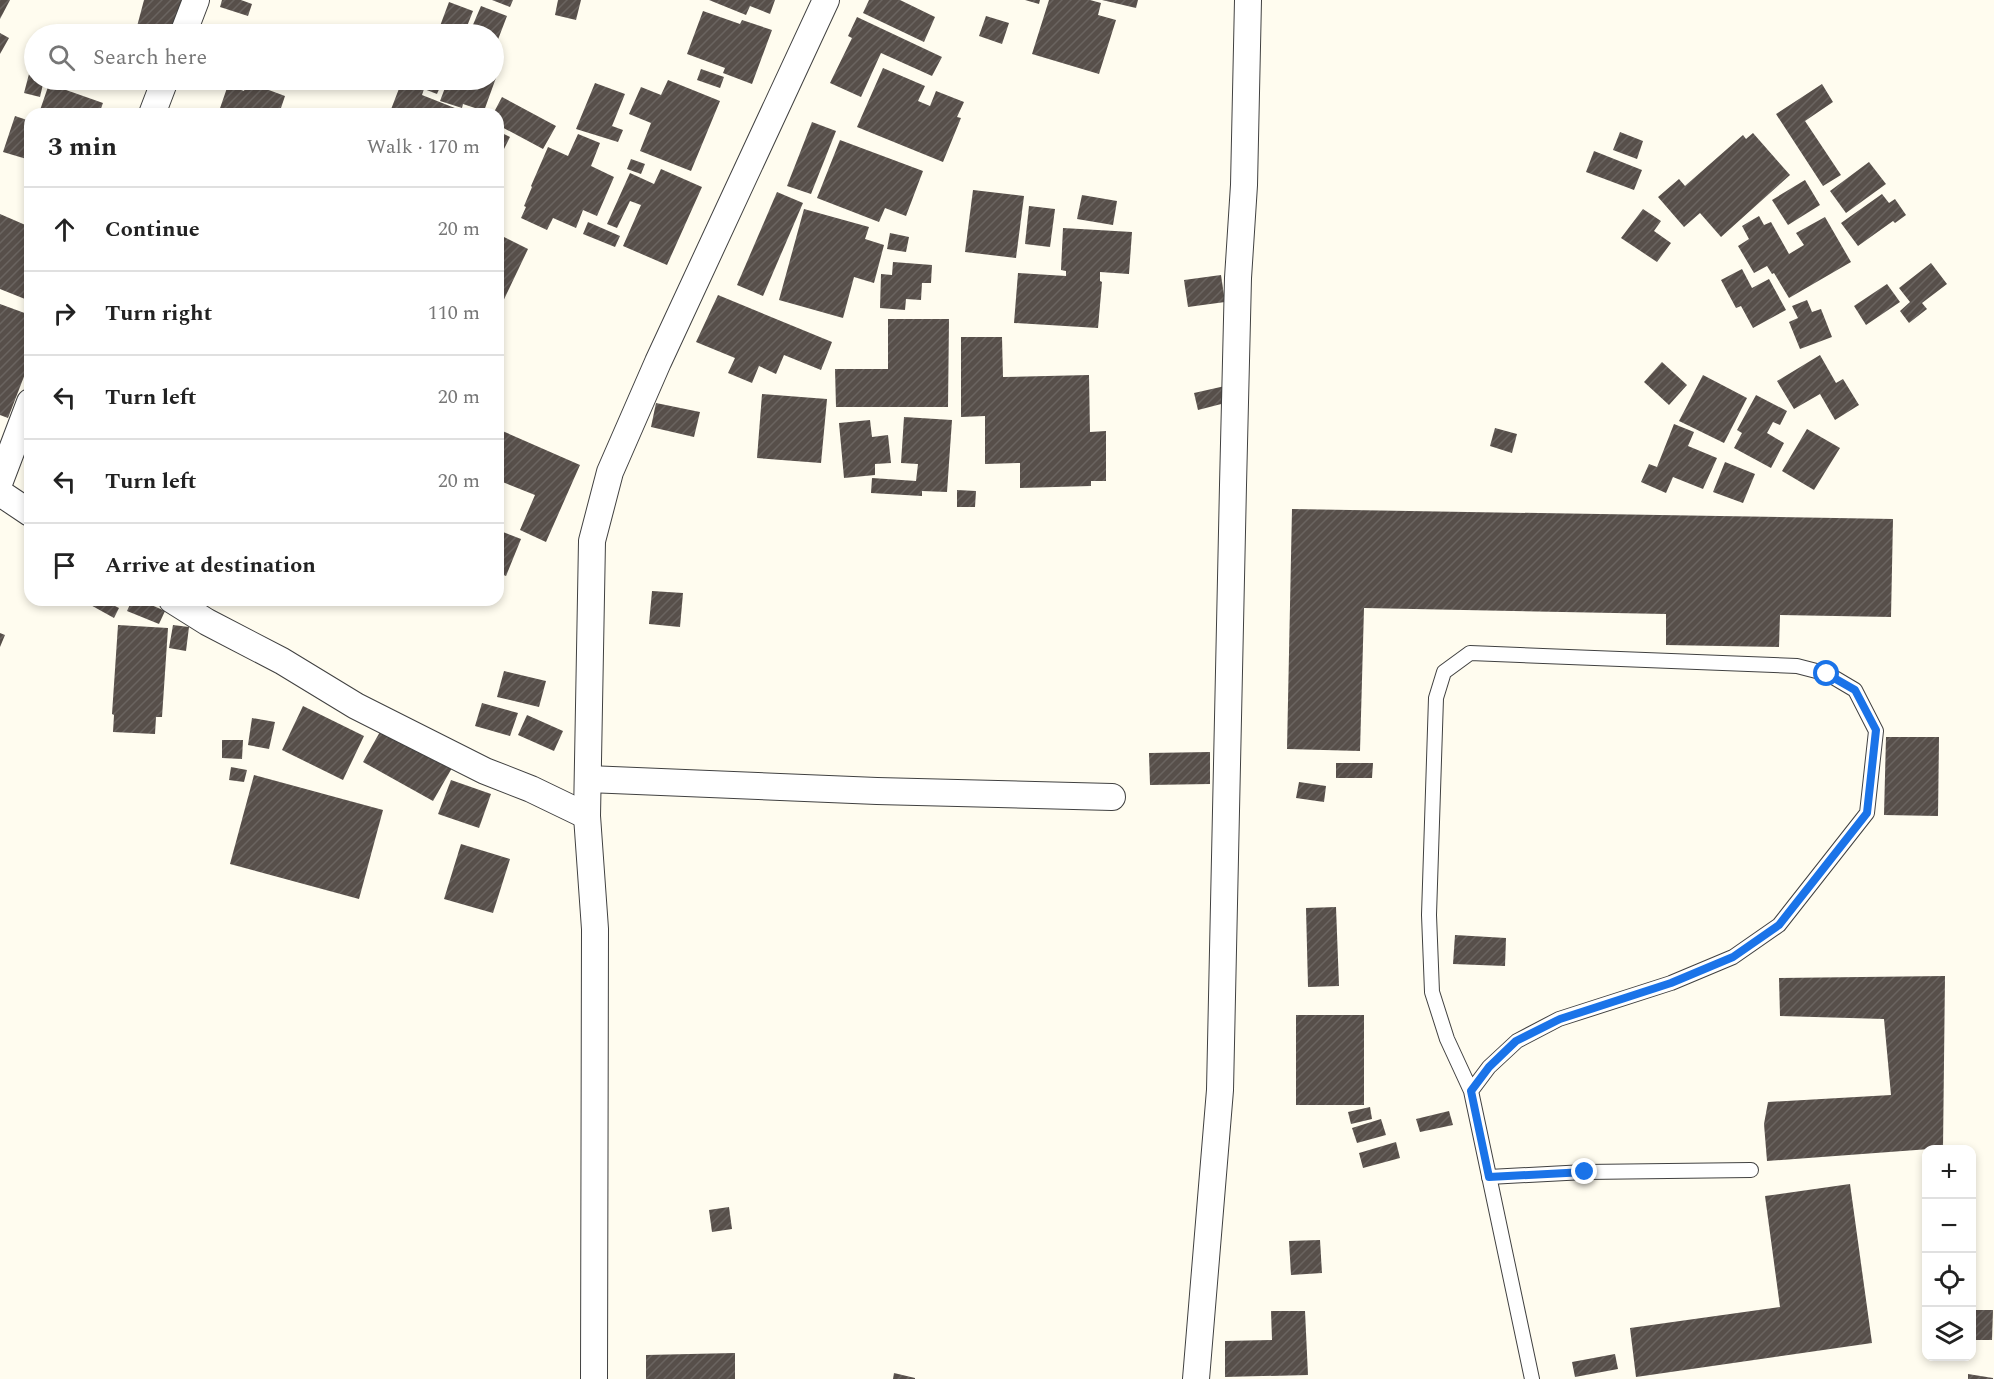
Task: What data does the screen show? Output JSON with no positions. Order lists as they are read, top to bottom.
{
  "page": {
    "search": "Search here",
    "heading": ["3 min", "Walk · 170 m"],
    "list": [
      ["Continue", "20 m"],
      ["Turn right", "110 m"],
      ["Turn left", "20 m"],
      ["Turn left", "20 m"],
      "Arrive at destination"
    ],
    "map_buttons": ["+", "−"]
  }
}
